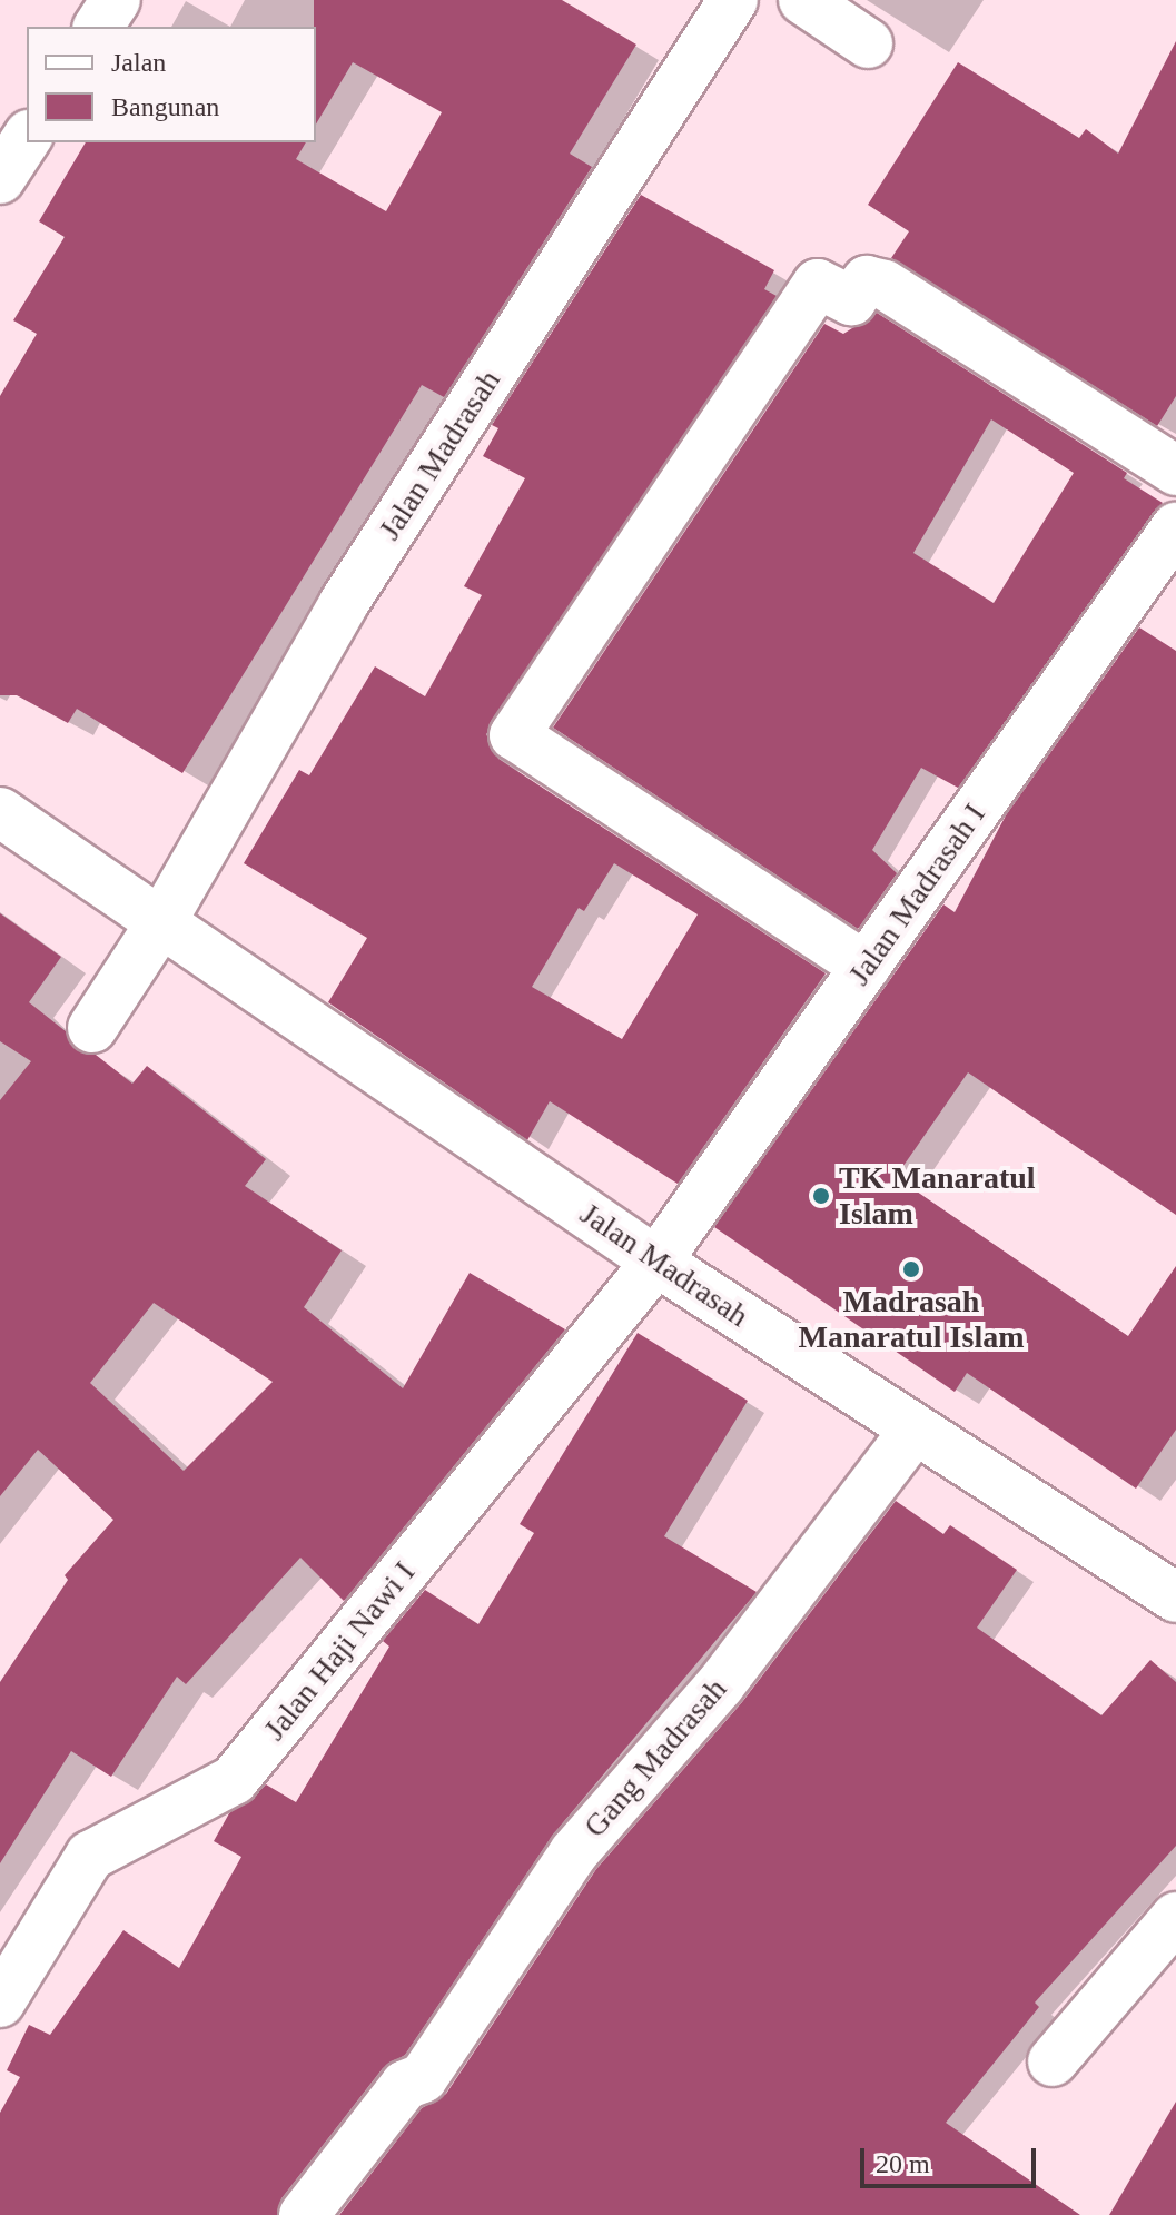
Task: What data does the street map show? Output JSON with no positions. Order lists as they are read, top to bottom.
{
  "streets": {
    "street": [
      "Jalan Madrasah",
      "Jalan Madrasah I",
      "Jalan Haji Nawi I",
      "Gang Madrasah"
    ]
  },
  "crossings": [
    ["Jalan Madrasah", "Jalan Madrasah I"],
    ["Jalan Madrasah", "Jalan Haji Nawi I"],
    ["Jalan Madrasah", "Gang Madrasah"],
    ["Jalan Madrasah I", "Jalan Haji Nawi I"]
  ],
  "places": ["TK Manaratul Islam", "Madrasah Manaratul Islam"],
  "legend": ["Jalan", "Bangunan"],
  "scale_bar": "20 m"
}
